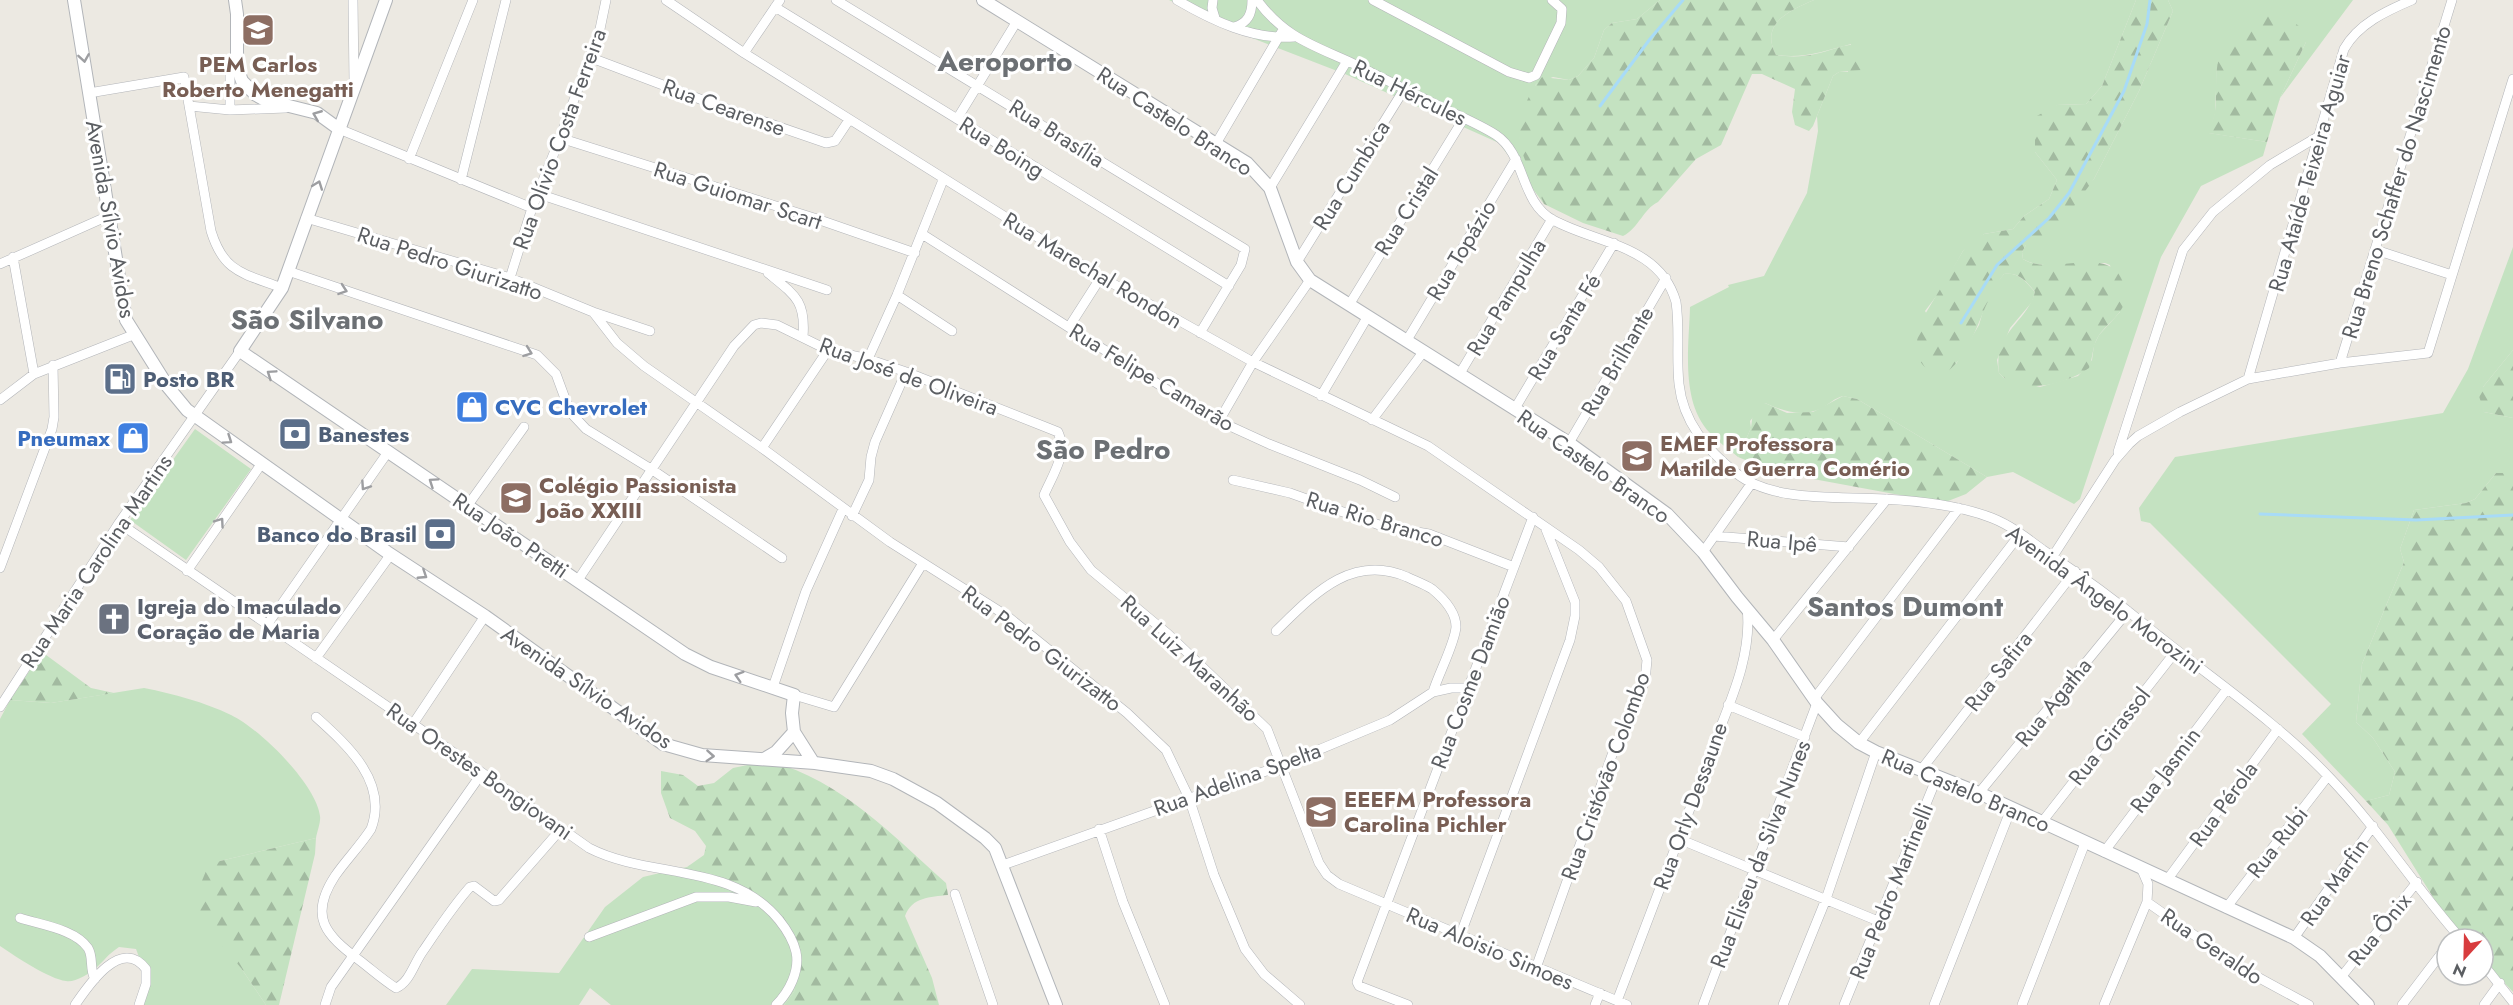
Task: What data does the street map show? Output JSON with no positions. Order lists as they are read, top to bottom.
{
  "streets": {
    "main road": ["Rua Castelo Branco", "Avenida Sílvio Avidos", "Rua João Pretti"],
    "street": [
      "Rua Hércules",
      "Rua Cearense",
      "Rua Brasília",
      "Rua Olívio Costa Ferreira",
      "Rua Boing",
      "Rua Ataíde Teixeira Aguiar",
      "Rua Cumbica",
      "Rua Breno Schaffer do Nascimento",
      "Rua Guiomar Scart",
      "Rua Cristal",
      "Rua Topázio",
      "Rua Pedro Giurizatto",
      "Rua Marechal Rondon",
      "Rua Pampulha",
      "Rua Santa Fé",
      "Rua Brilhante",
      "Rua José de Oliveira",
      "Rua Felipe Camarão",
      "Rua Rio Branco",
      "Rua Ipê",
      "Rua Maria Carolina Martins",
      "Avenida Ângelo Morozini",
      "Rua Luiz Maranhão",
      "Rua Safira",
      "Rua Cosme Damião",
      "Rua Agatha",
      "Rua Girassol",
      "Rua Jasmin",
      "Rua Orestes Bongiovani",
      "Rua Cristóvão Colombo",
      "Rua Adelina Spelta",
      "Rua Pérola",
      "Rua Orly Dessaune",
      "Rua Rubi",
      "Rua Eliseu da Silva Nunes",
      "Rua Marfin",
      "Rua Pedro Martinelli",
      "Rua Ônix",
      "Rua Geraldo",
      "Rua Aloisio Simoes"
    ]
  },
  "crossings": [
    ["Rua Hércules", "Rua Cumbica"],
    ["Rua Hércules", "Rua Cristal"],
    ["Rua Hércules", "Rua Topázio"],
    ["Rua Cearense", "Rua Olívio Costa Ferreira"],
    ["Rua Cearense", "Rua Marechal Rondon"],
    ["Rua Castelo Branco", "Rua Cumbica"],
    ["Rua Castelo Branco", "Rua Cristal"],
    ["Rua Castelo Branco", "Rua Topázio"],
    ["Rua Castelo Branco", "Rua Pampulha"],
    ["Rua Castelo Branco", "Rua Santa Fé"],
    ["Rua Castelo Branco", "Rua Brilhante"],
    ["Rua Castelo Branco", "Rua Ipê"],
    ["Rua Castelo Branco", "Rua Safira"],
    ["Rua Castelo Branco", "Rua Agatha"],
    ["Rua Castelo Branco", "Rua Girassol"],
    ["Rua Castelo Branco", "Rua Jasmin"],
    ["Rua Castelo Branco", "Rua Pérola"],
    ["Rua Castelo Branco", "Rua Orly Dessaune"],
    ["Rua Castelo Branco", "Rua Rubi"],
    ["Rua Castelo Branco", "Rua Eliseu da Silva Nunes"],
    ["Rua Castelo Branco", "Rua Marfin"],
    ["Rua Castelo Branco", "Rua Pedro Martinelli"],
    ["Rua Castelo Branco", "Rua Ônix"],
    ["Rua Brasília", "Rua Boing"],
    ["Rua Olívio Costa Ferreira", "Rua Guiomar Scart"],
    ["Rua Olívio Costa Ferreira", "Rua Pedro Giurizatto"],
    ["Avenida Sílvio Avidos", "Rua Maria Carolina Martins"],
    ["Avenida Sílvio Avidos", "Rua Adelina Spelta"],
    ["Rua Pedro Giurizatto", "Rua José de Oliveira"],
    ["Rua Pedro Giurizatto", "Rua Adelina Spelta"],
    ["Rua Marechal Rondon", "Rua Cosme Damião"],
    ["Rua Marechal Rondon", "Rua Cristóvão Colombo"],
    ["Rua Brilhante", "Avenida Ângelo Morozini"],
    ["Rua José de Oliveira", "Rua Luiz Maranhão"],
    ["Rua Rio Branco", "Rua Cosme Damião"],
    ["Rua Ipê", "Avenida Ângelo Morozini"],
    ["Rua Maria Carolina Martins", "Rua Orestes Bongiovani"],
    ["Avenida Ângelo Morozini", "Rua Safira"],
    ["Avenida Ângelo Morozini", "Rua Agatha"],
    ["Avenida Ângelo Morozini", "Rua Girassol"],
    ["Avenida Ângelo Morozini", "Rua Jasmin"],
    ["Avenida Ângelo Morozini", "Rua Pérola"],
    ["Avenida Ângelo Morozini", "Rua Rubi"],
    ["Avenida Ângelo Morozini", "Rua Eliseu da Silva Nunes"],
    ["Avenida Ângelo Morozini", "Rua Marfin"],
    ["Avenida Ângelo Morozini", "Rua Ônix"],
    ["Rua Luiz Maranhão", "Rua Cosme Damião"],
    ["Rua Luiz Maranhão", "Rua Adelina Spelta"],
    ["Rua Luiz Maranhão", "Rua Aloisio Simoes"],
    ["Rua Cosme Damião", "Rua Cristóvão Colombo"],
    ["Rua Cosme Damião", "Rua Adelina Spelta"],
    ["Rua Cosme Damião", "Rua Aloisio Simoes"],
    ["Rua Cristóvão Colombo", "Rua Aloisio Simoes"],
    ["Rua Orly Dessaune", "Rua Aloisio Simoes"]
  ],
  "one_way": ["Avenida Sílvio Avidos", "Rua João Pretti"],
  "districts": [
    "Aeroporto",
    "São Silvano",
    "São Pedro",
    "Santos Dumont"
  ],
  "places": {
    "school or university": [
      "PEM Carlos Roberto Menegatti",
      "EMEF Professora Matilde Guerra Comério",
      "Colégio Passionista João XXIII",
      "EEEFM Professora Carolina Pichler"
    ],
    "fuel station": ["Posto BR"],
    "shop": ["CVC Chevrolet", "Pneumax"],
    "bank": ["Banestes", "Banco do Brasil"],
    "church": ["Igreja do Imaculado Coração de Maria"]
  },
  "north": "bottom"
}
